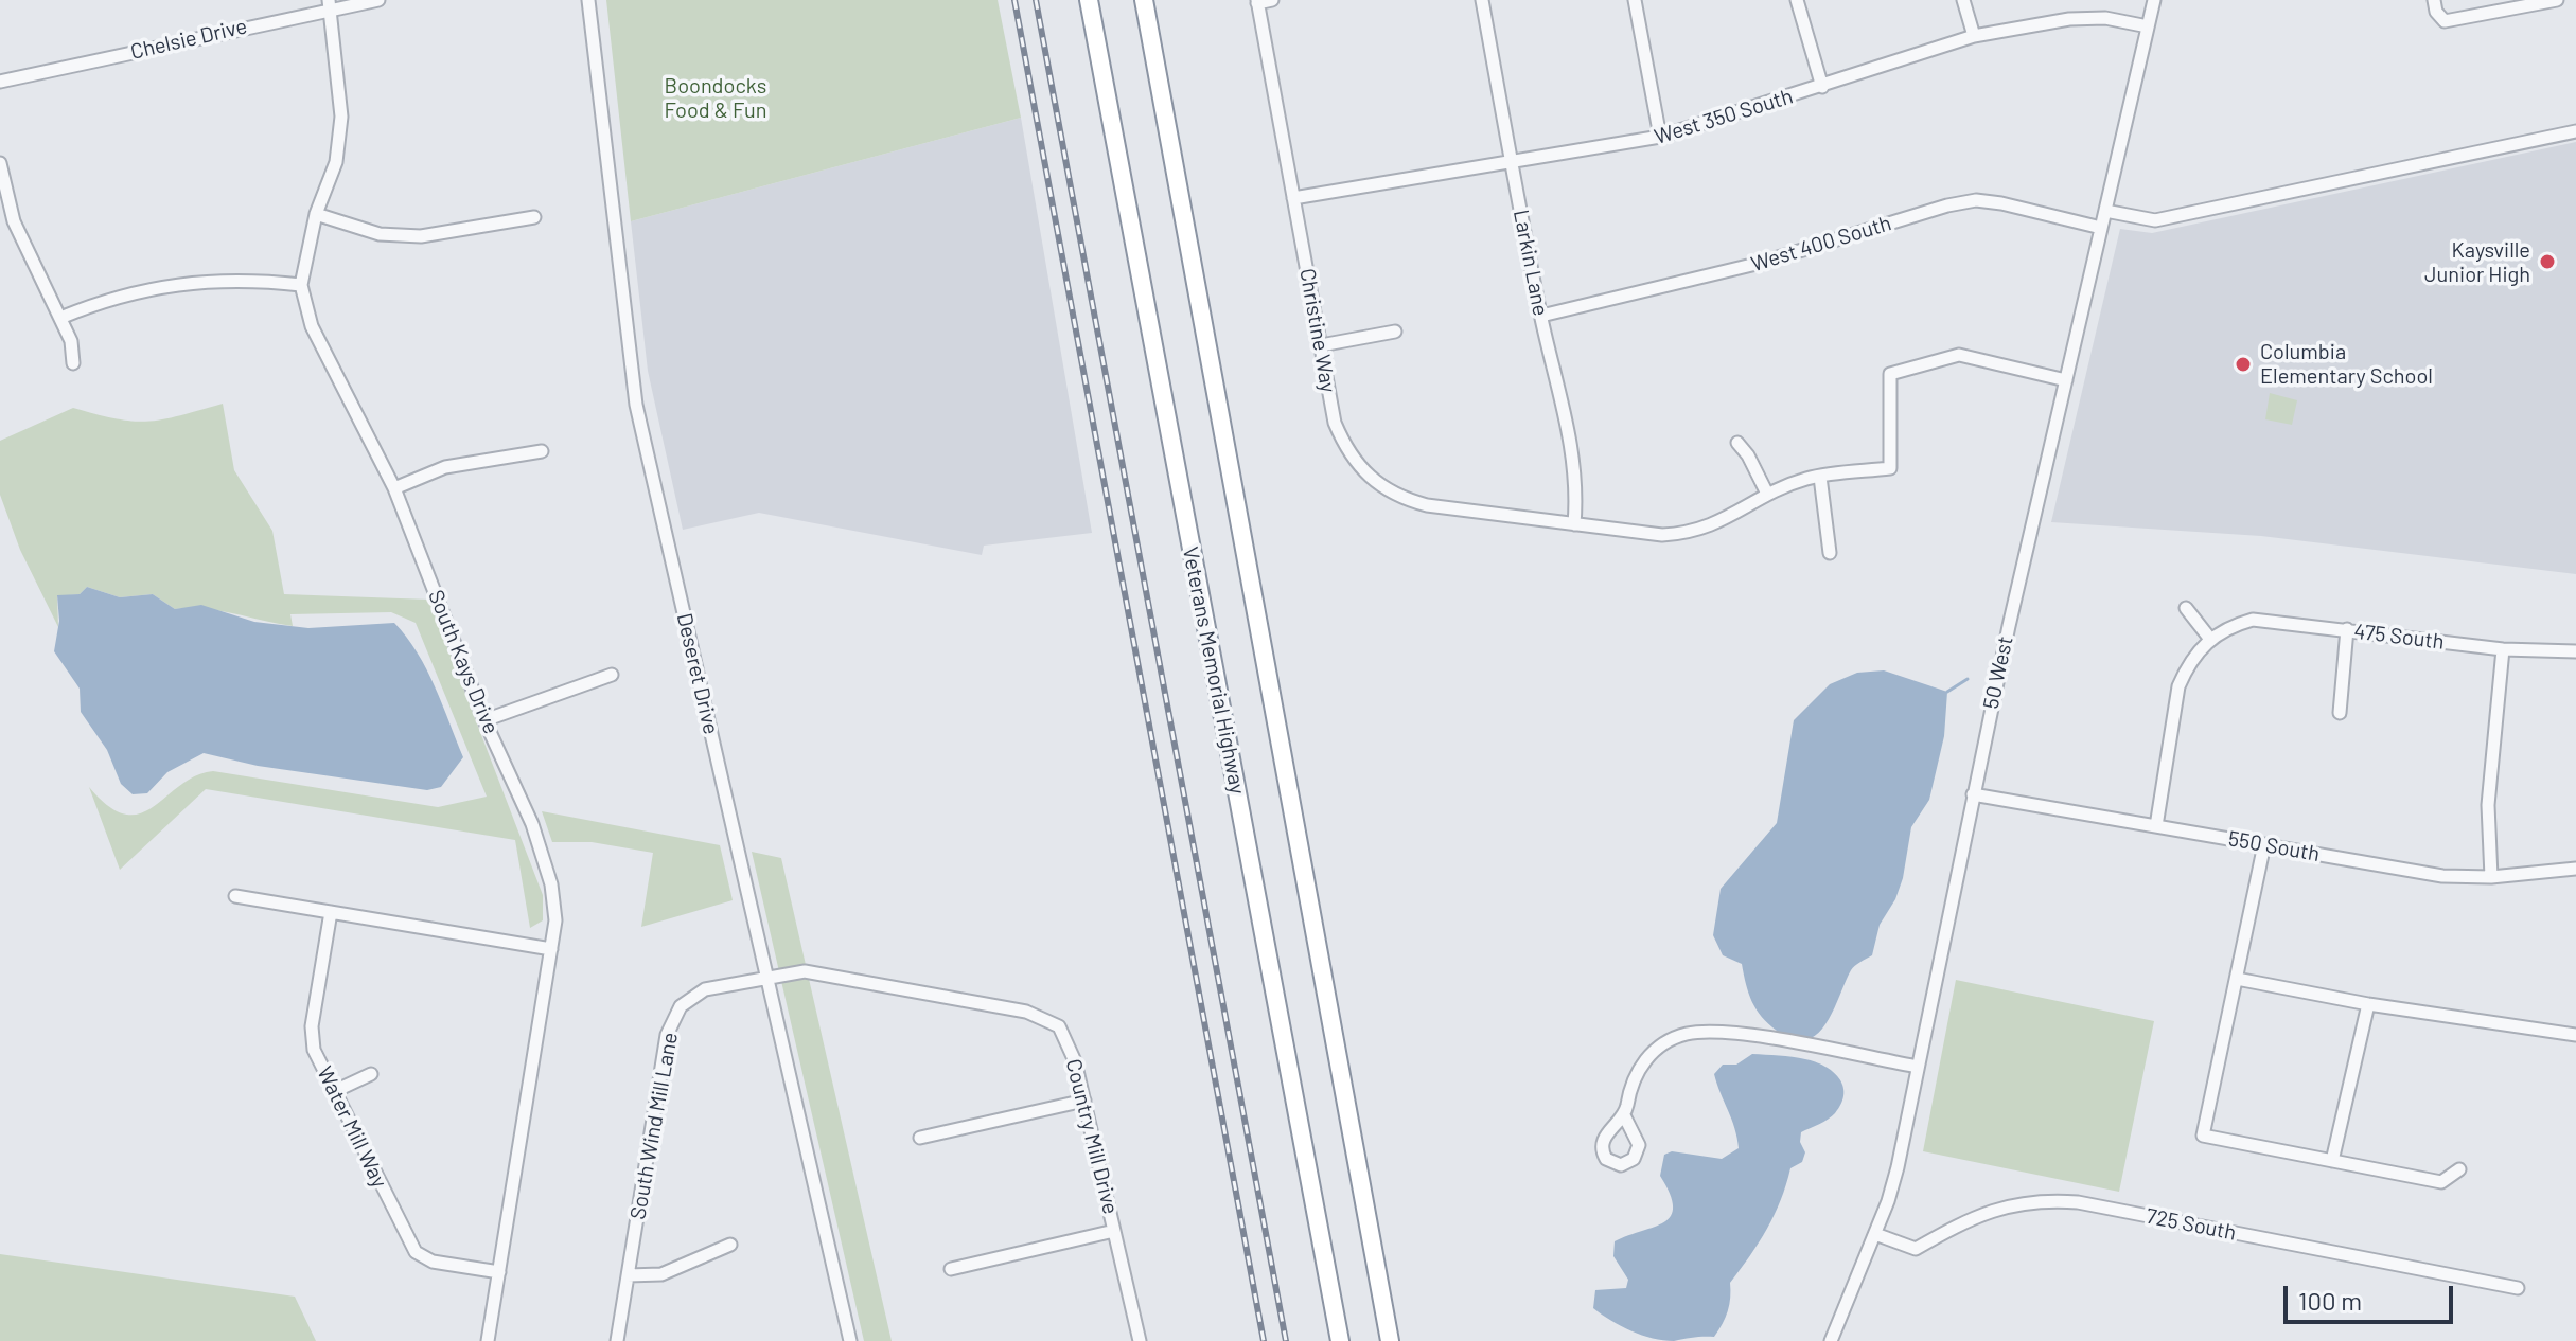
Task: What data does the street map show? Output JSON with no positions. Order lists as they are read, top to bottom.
{
  "streets": {
    "highway": ["Veterans Memorial Highway"],
    "street": [
      "Chelsie Drive",
      "West 350 South",
      "West 400 South",
      "Larkin Lane",
      "Christine Way",
      "475 South",
      "South Kays Drive",
      "50 West",
      "Deseret Drive",
      "550 South",
      "South Wind Mill Lane",
      "Water Mill Way",
      "Country Mill Drive",
      "725 South"
    ]
  },
  "crossings": [
    ["Chelsie Drive", "South Kays Drive"],
    ["West 350 South", "Larkin Lane"],
    ["West 350 South", "Christine Way"],
    ["West 350 South", "50 West"],
    ["West 400 South", "Larkin Lane"],
    ["West 400 South", "50 West"],
    ["Larkin Lane", "Christine Way"],
    ["Christine Way", "50 West"],
    ["South Kays Drive", "Water Mill Way"],
    ["50 West", "550 South"],
    ["50 West", "725 South"],
    ["Deseret Drive", "South Wind Mill Lane"],
    ["Deseret Drive", "Country Mill Drive"],
    ["South Wind Mill Lane", "Country Mill Drive"]
  ],
  "parks": ["Boondocks Food & Fun"],
  "places": ["Kaysville Junior High", "Columbia Elementary School"],
  "scale_bar": "100 m"
}
